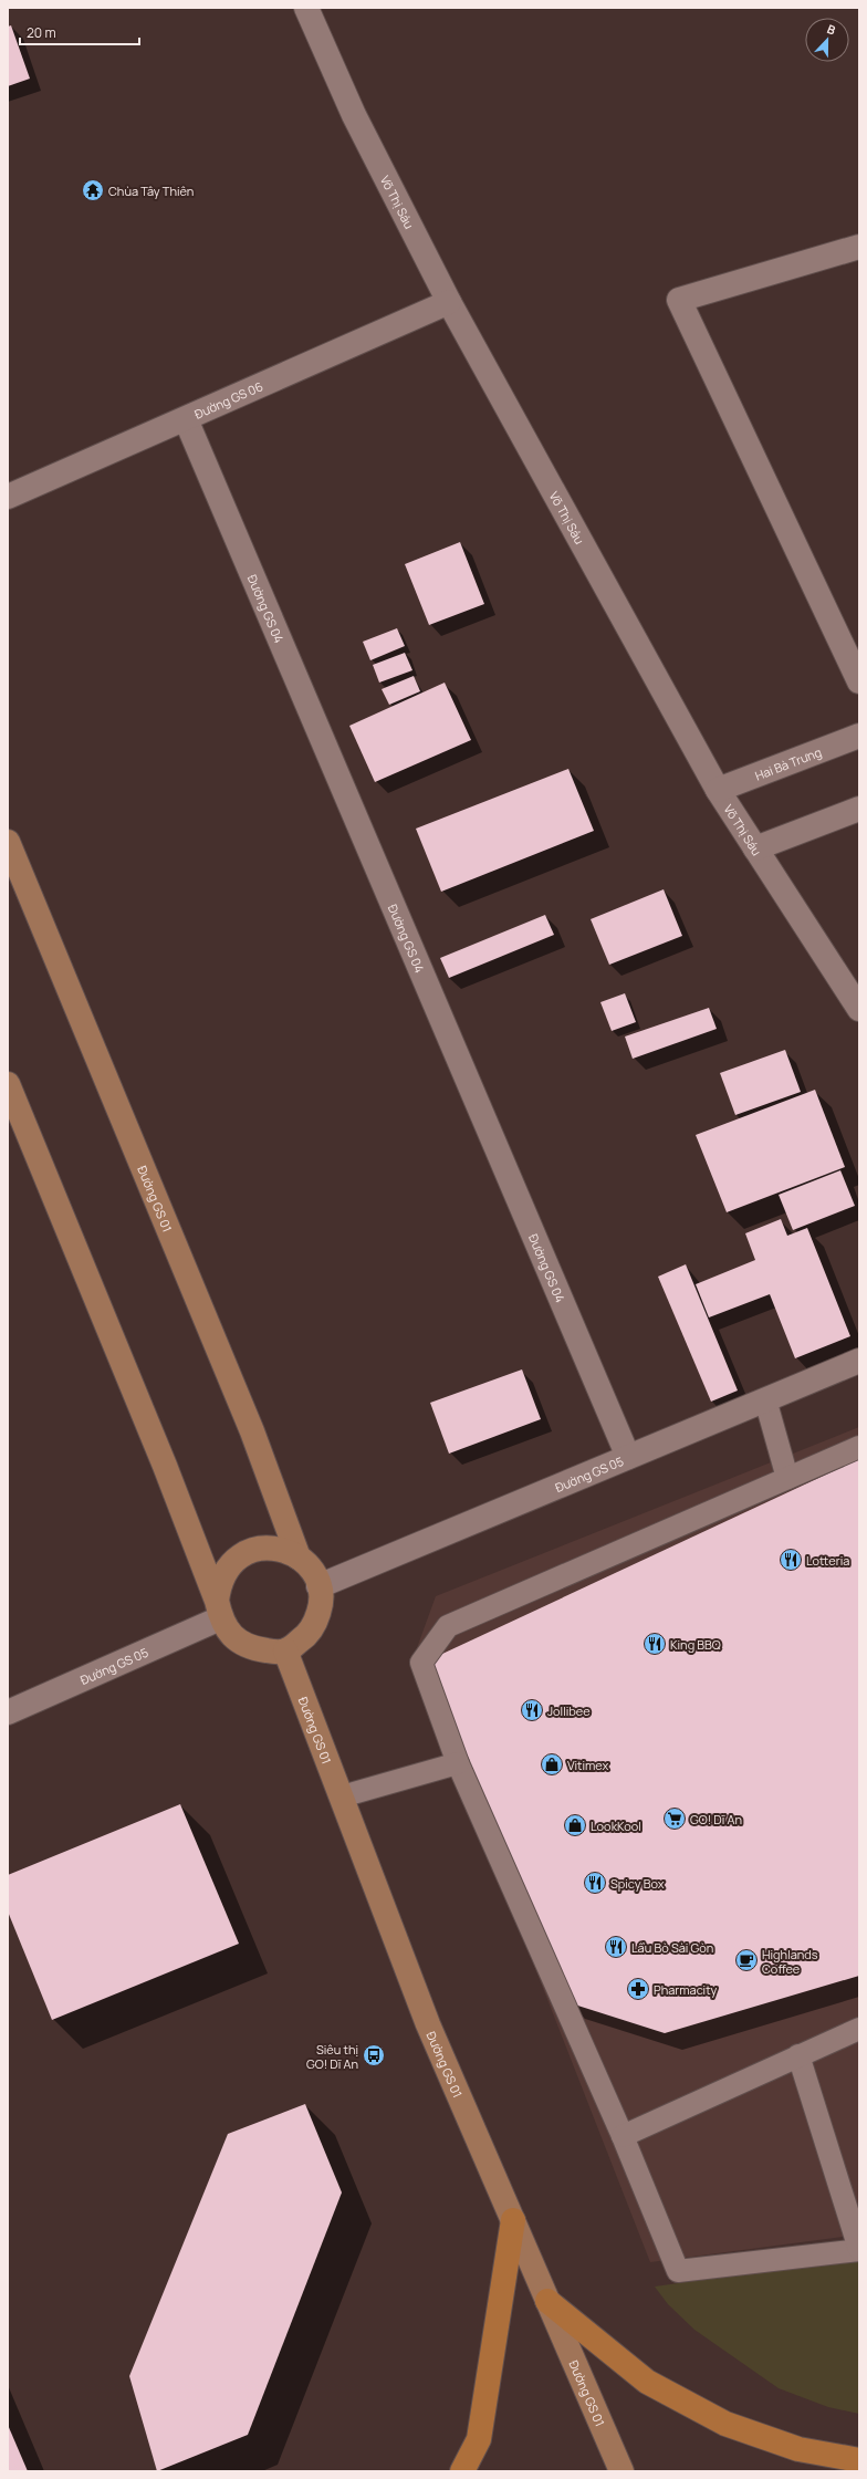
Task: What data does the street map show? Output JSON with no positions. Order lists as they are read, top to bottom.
{
  "streets": {
    "street": [
      "Võ Thị Sáu",
      "Đường GS 06",
      "Đường GS 04",
      "Hai Bà Trưng",
      "Đường GS 01",
      "Đường GS 05"
    ]
  },
  "crossings": [
    ["Võ Thị Sáu", "Đường GS 06"],
    ["Võ Thị Sáu", "Hai Bà Trưng"],
    ["Đường GS 06", "Đường GS 04"],
    ["Đường GS 04", "Đường GS 05"],
    ["Đường GS 01", "Đường GS 05"]
  ],
  "places": {
    "temple": ["Chùa Tây Thiên"],
    "restaurant": [
      "Lotteria",
      "King BBQ",
      "Jollibee",
      "Spicy Box",
      "Lẩu Bò Sài Gòn"
    ],
    "shop": ["Vitimex", "LookKool"],
    "supermarket": ["GO! Dĩ An"],
    "cafe": ["Highlands Coffee"],
    "pharmacy": ["Pharmacity"],
    "bus stop": ["Siêu thị GO! Dĩ An"]
  },
  "scale_bar": "20 m",
  "north": "top"
}
